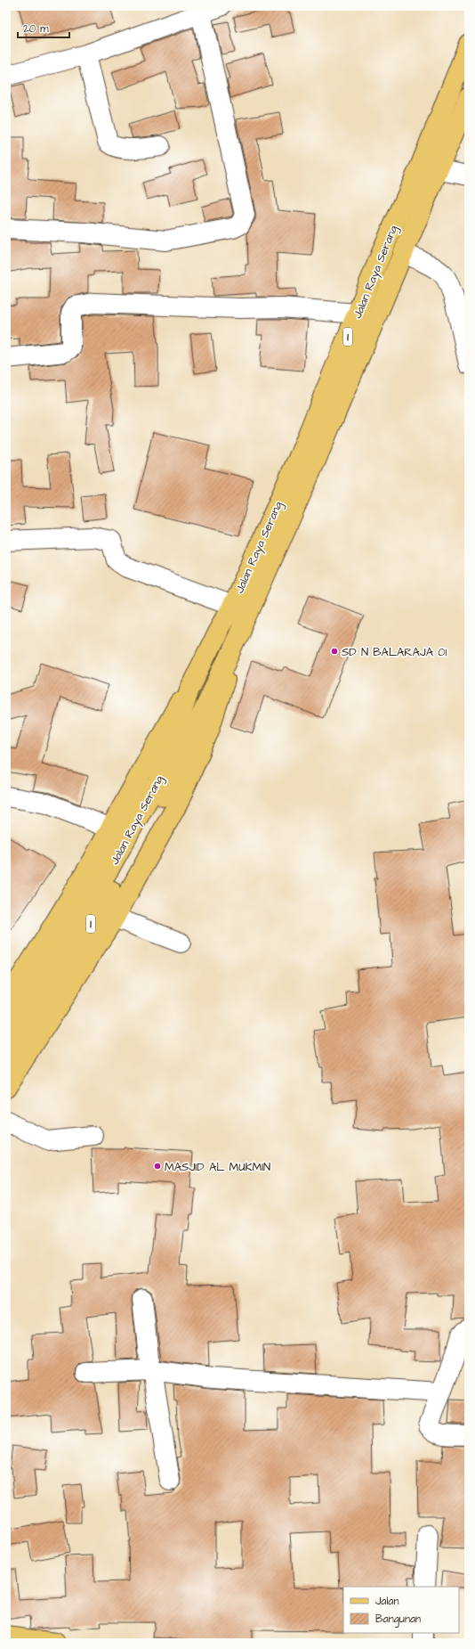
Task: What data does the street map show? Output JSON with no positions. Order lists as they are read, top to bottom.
{
  "streets": {
    "main road": ["Jalan Raya Serang", "1"]
  },
  "places": ["SD N BALARAJA 01", "MASJID AL MUKMIN"],
  "legend": ["Jalan", "Bangunan"],
  "scale_bar": "20 m"
}
